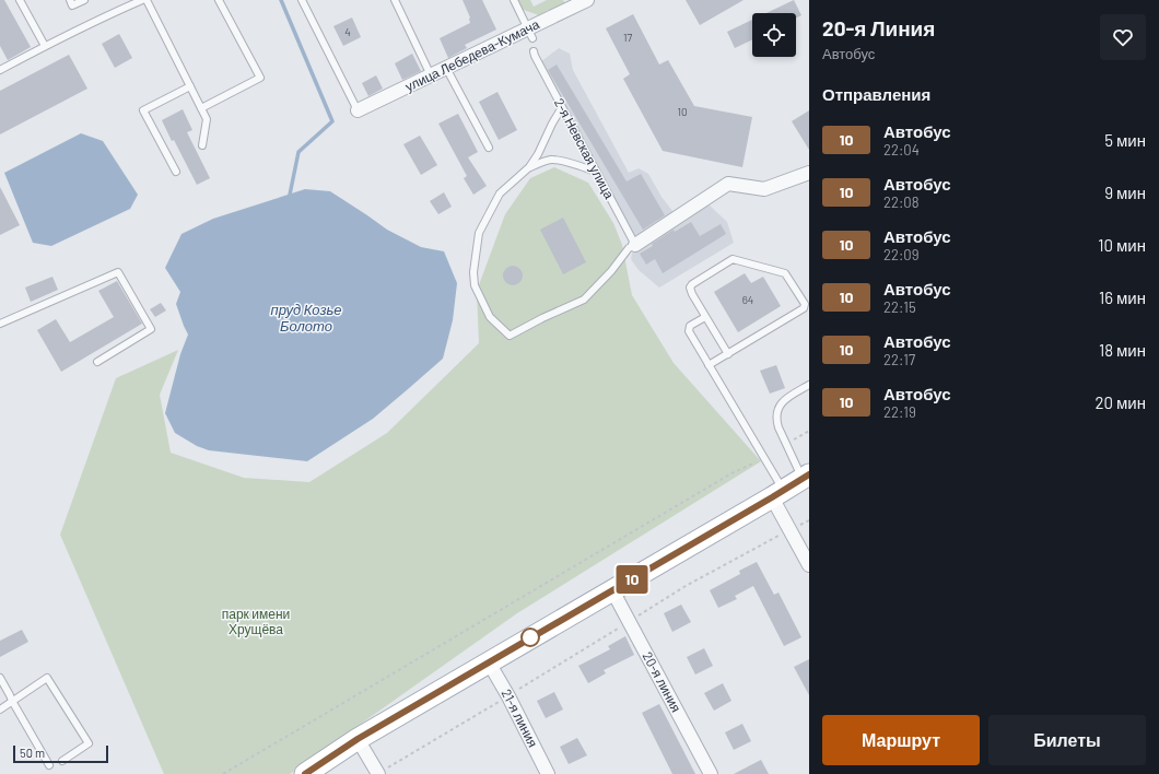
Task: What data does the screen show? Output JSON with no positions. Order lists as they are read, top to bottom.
{
  "streets": {
    "street": ["улица Лебедева-Кумача", "20-я линия", "21-я линия"],
    "lane": ["2-я Невская улица"]
  },
  "water": ["пруд Козье Болото"],
  "parks": ["парк имени Хрущёва"],
  "lines": ["bus line 10"],
  "house_numbers": [
    "4",
    "17",
    "10",
    "64"
  ],
  "scale_bar": "50 m",
  "page": {
    "on_map": "10",
    "heading": [
      ["20-я Линия", "Автобус"],
      "Отправления"
    ],
    "list": [
      {
        "mark": "10",
        "name": "Автобус",
        "note": "22:04",
        "value": "5 мин"
      },
      {
        "mark": "10",
        "name": "Автобус",
        "note": "22:08",
        "value": "9 мин"
      },
      {
        "mark": "10",
        "name": "Автобус",
        "note": "22:09",
        "value": "10 мин"
      },
      {
        "mark": "10",
        "name": "Автобус",
        "note": "22:15",
        "value": "16 мин"
      },
      {
        "mark": "10",
        "name": "Автобус",
        "note": "22:17",
        "value": "18 мин"
      },
      {
        "mark": "10",
        "name": "Автобус",
        "note": "22:19",
        "value": "20 мин"
      }
    ],
    "buttons": ["Маршрут", "Билеты"],
    "scale": "50 m"
  }
}
